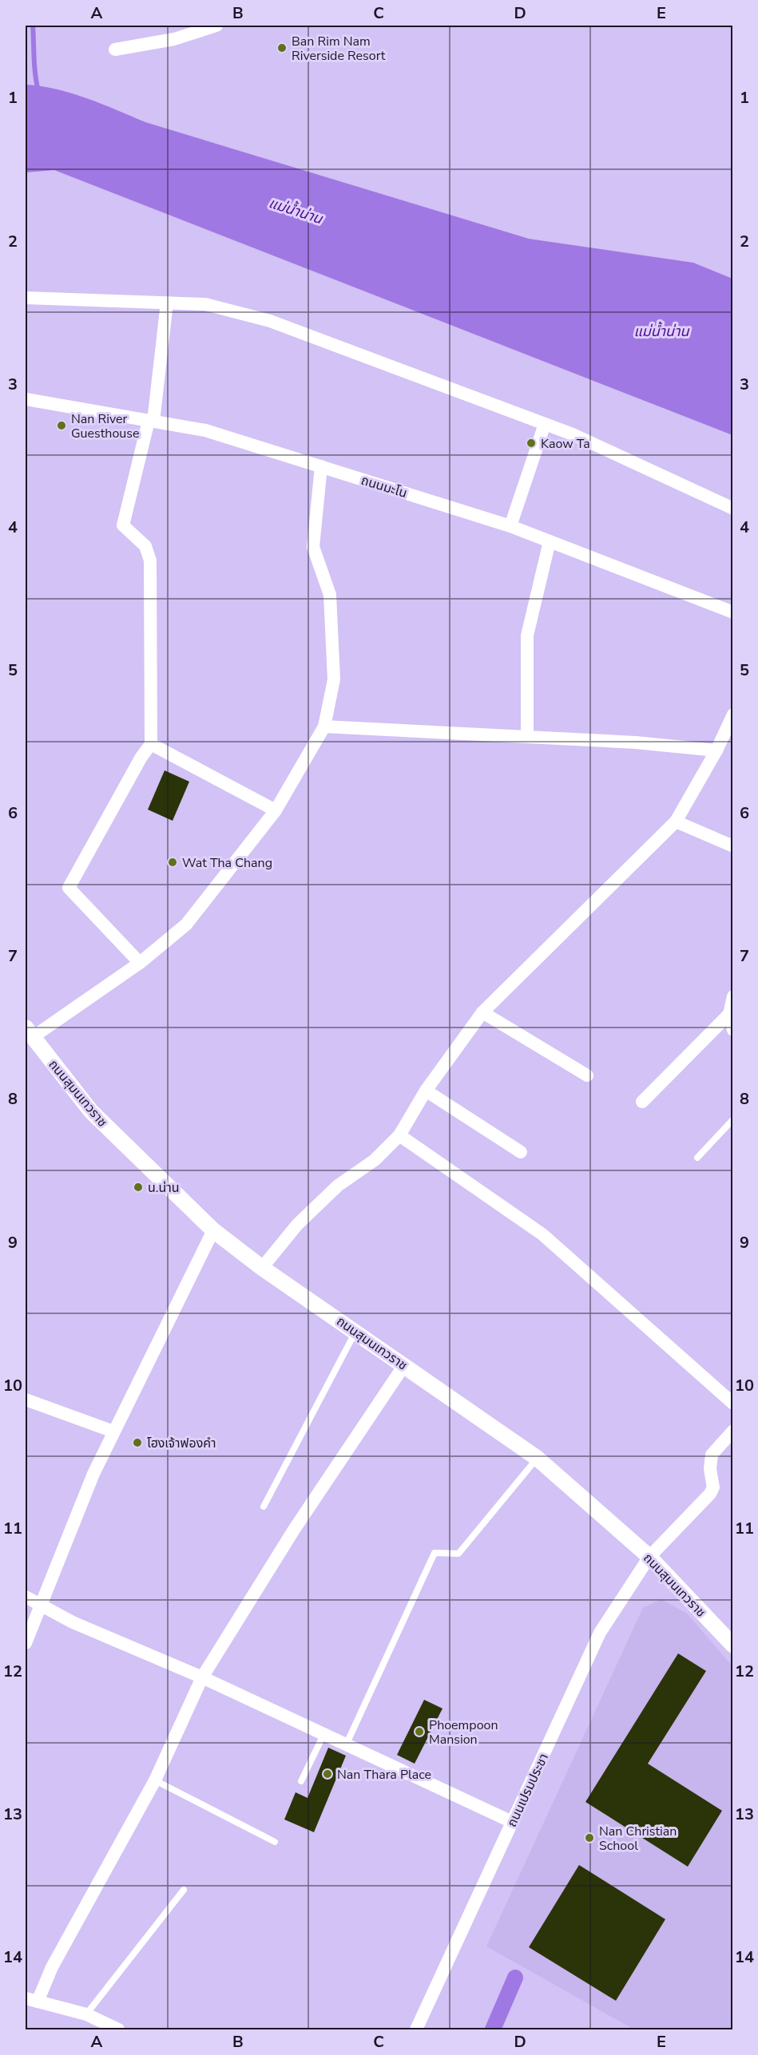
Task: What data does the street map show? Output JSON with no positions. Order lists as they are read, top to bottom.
{
  "streets": {
    "street": ["ถนนมะโน", "ถนนสุมนเทวราช", "ถนนเปรมประชา"]
  },
  "crossings": [
    ["ถนนสุมนเทวราช", "ถนนเปรมประชา"]
  ],
  "water": ["แม่น้ำน่าน"],
  "places": [
    "Ban Rim Nam Riverside Resort",
    "Nan River Guesthouse",
    "Kaow Ta",
    "Wat Tha Chang",
    "น.น่าน",
    "โฮงเจ้าฟองคำ",
    "Phoempoon Mansion",
    "Nan Thara Place",
    "Nan Christian School"
  ],
  "grid": {
    "columns": [
      "A",
      "B",
      "C",
      "D",
      "E"
    ],
    "rows": [
      "1",
      "2",
      "3",
      "4",
      "5",
      "6",
      "7",
      "8",
      "9",
      "10",
      "11",
      "12",
      "13",
      "14"
    ]
  }
}
